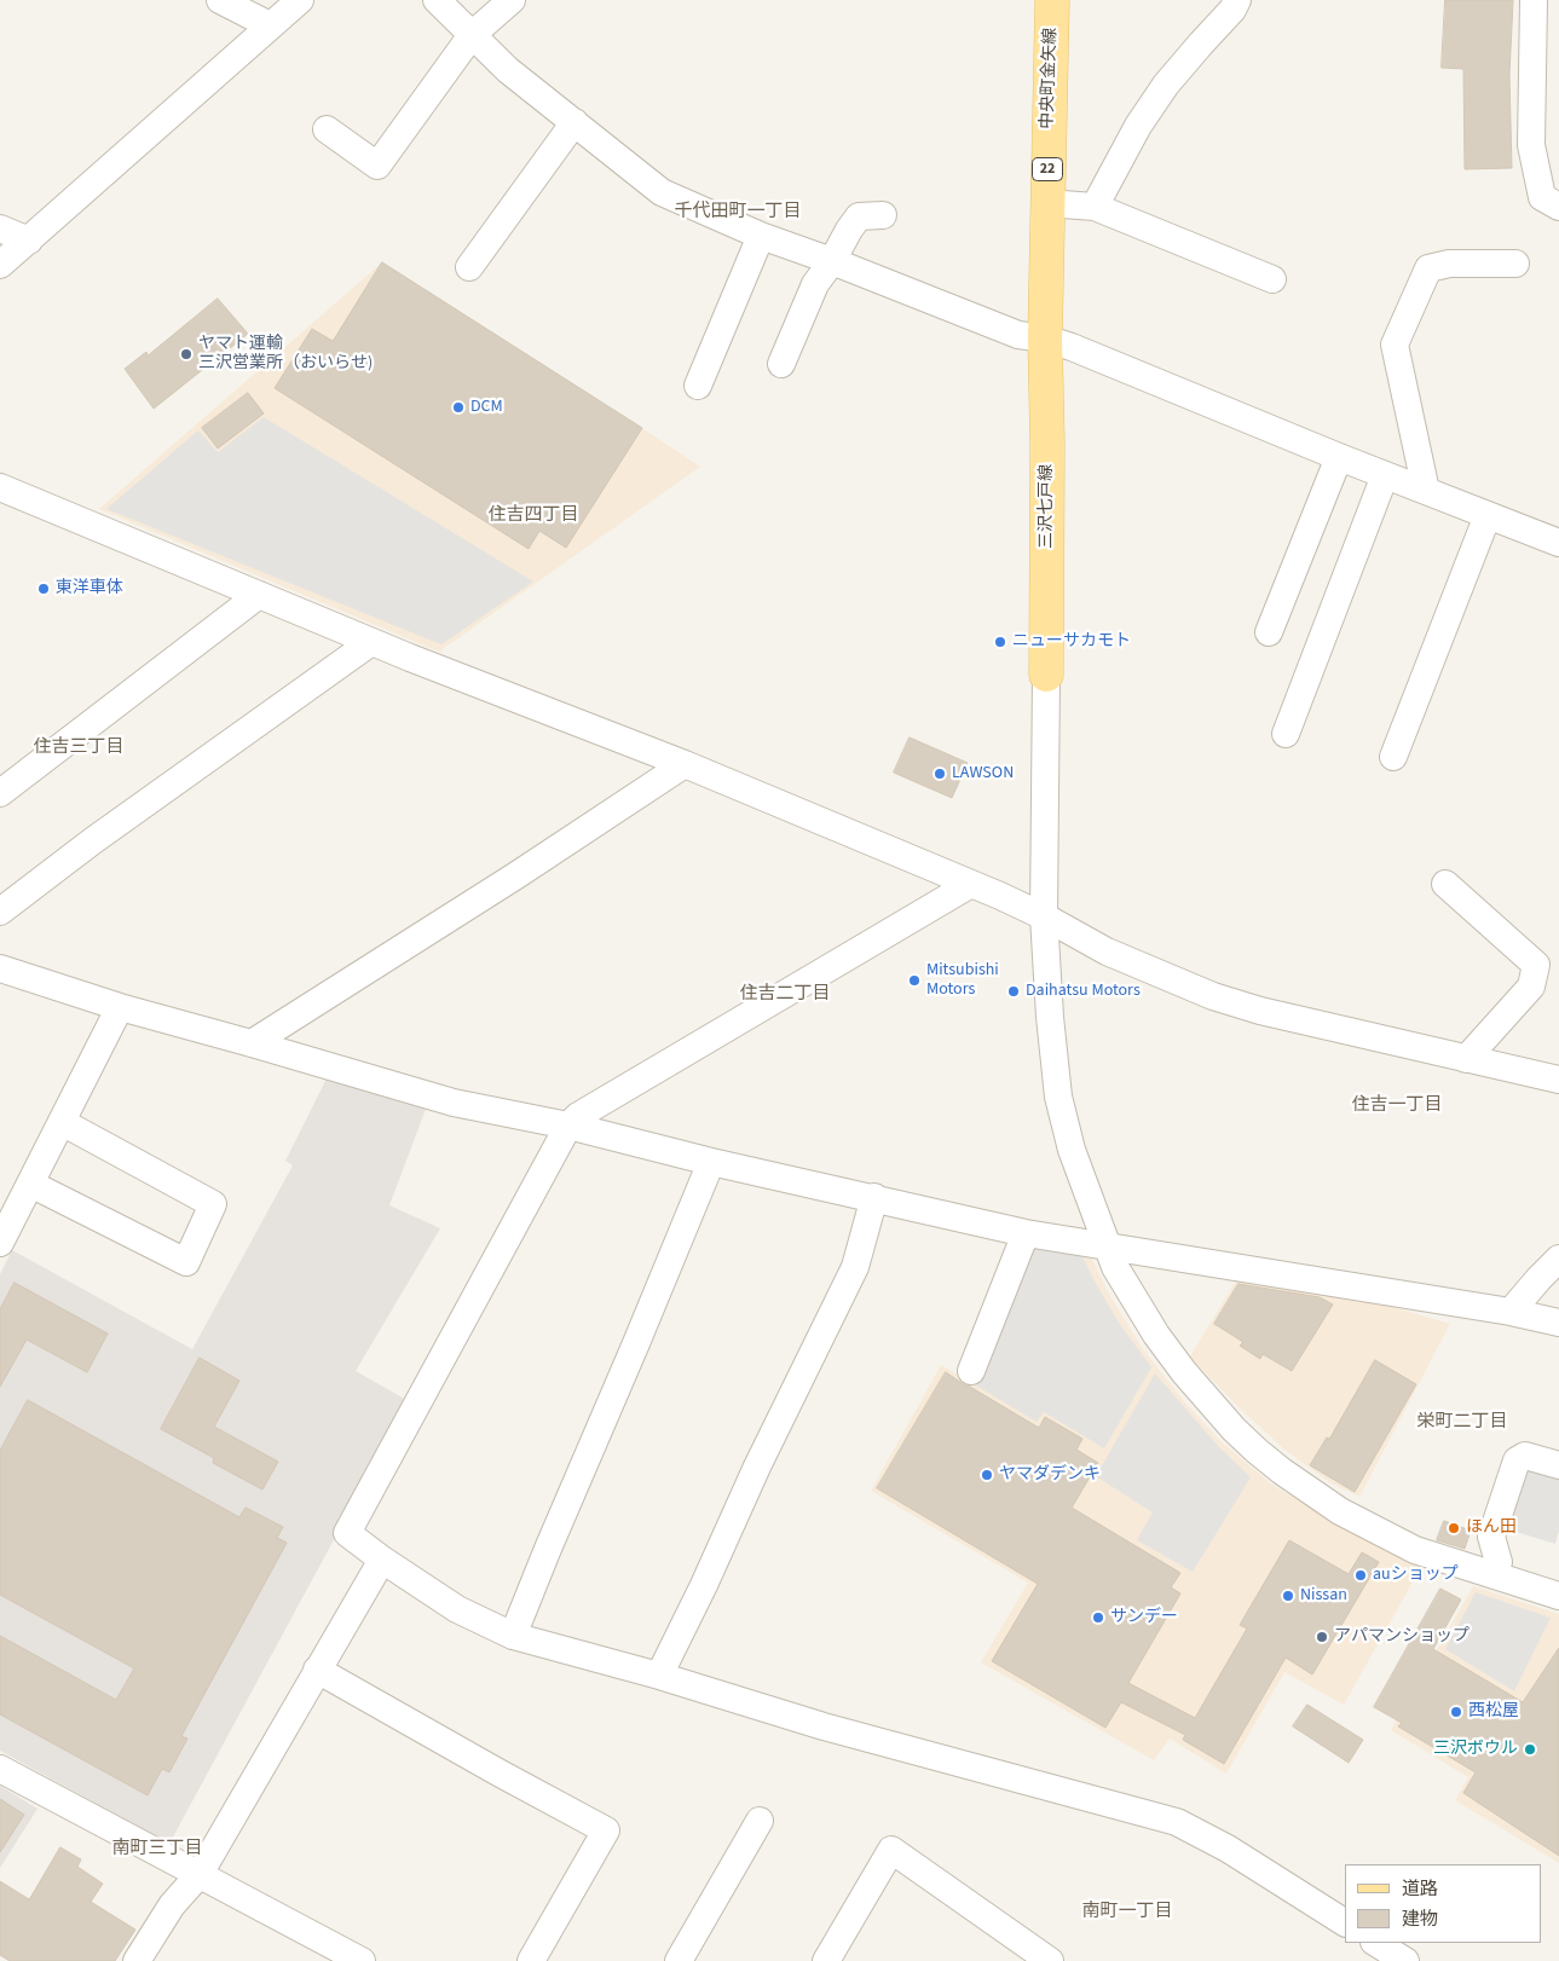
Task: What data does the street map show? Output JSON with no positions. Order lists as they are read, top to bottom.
{
  "streets": {
    "main road": ["中央町金矢線", "22", "三沢七戸線"]
  },
  "crossings": [
    ["中央町金矢線", "三沢七戸線"]
  ],
  "districts": [
    "千代田町一丁目",
    "住吉四丁目",
    "住吉三丁目",
    "住吉二丁目",
    "住吉一丁目",
    "栄町二丁目",
    "南町三丁目",
    "南町一丁目"
  ],
  "places": [
    "ヤマト運輸 三沢営業所（おいらせ)",
    "DCM",
    "東洋車体",
    "ニューサカモト",
    "LAWSON",
    "Mitsubishi Motors",
    "Daihatsu Motors",
    "ヤマダデンキ",
    "ほん田",
    "auショップ",
    "Nissan",
    "サンデー",
    "アパマンショップ",
    "西松屋",
    "三沢ボウル"
  ],
  "legend": ["道路", "建物"]
}
